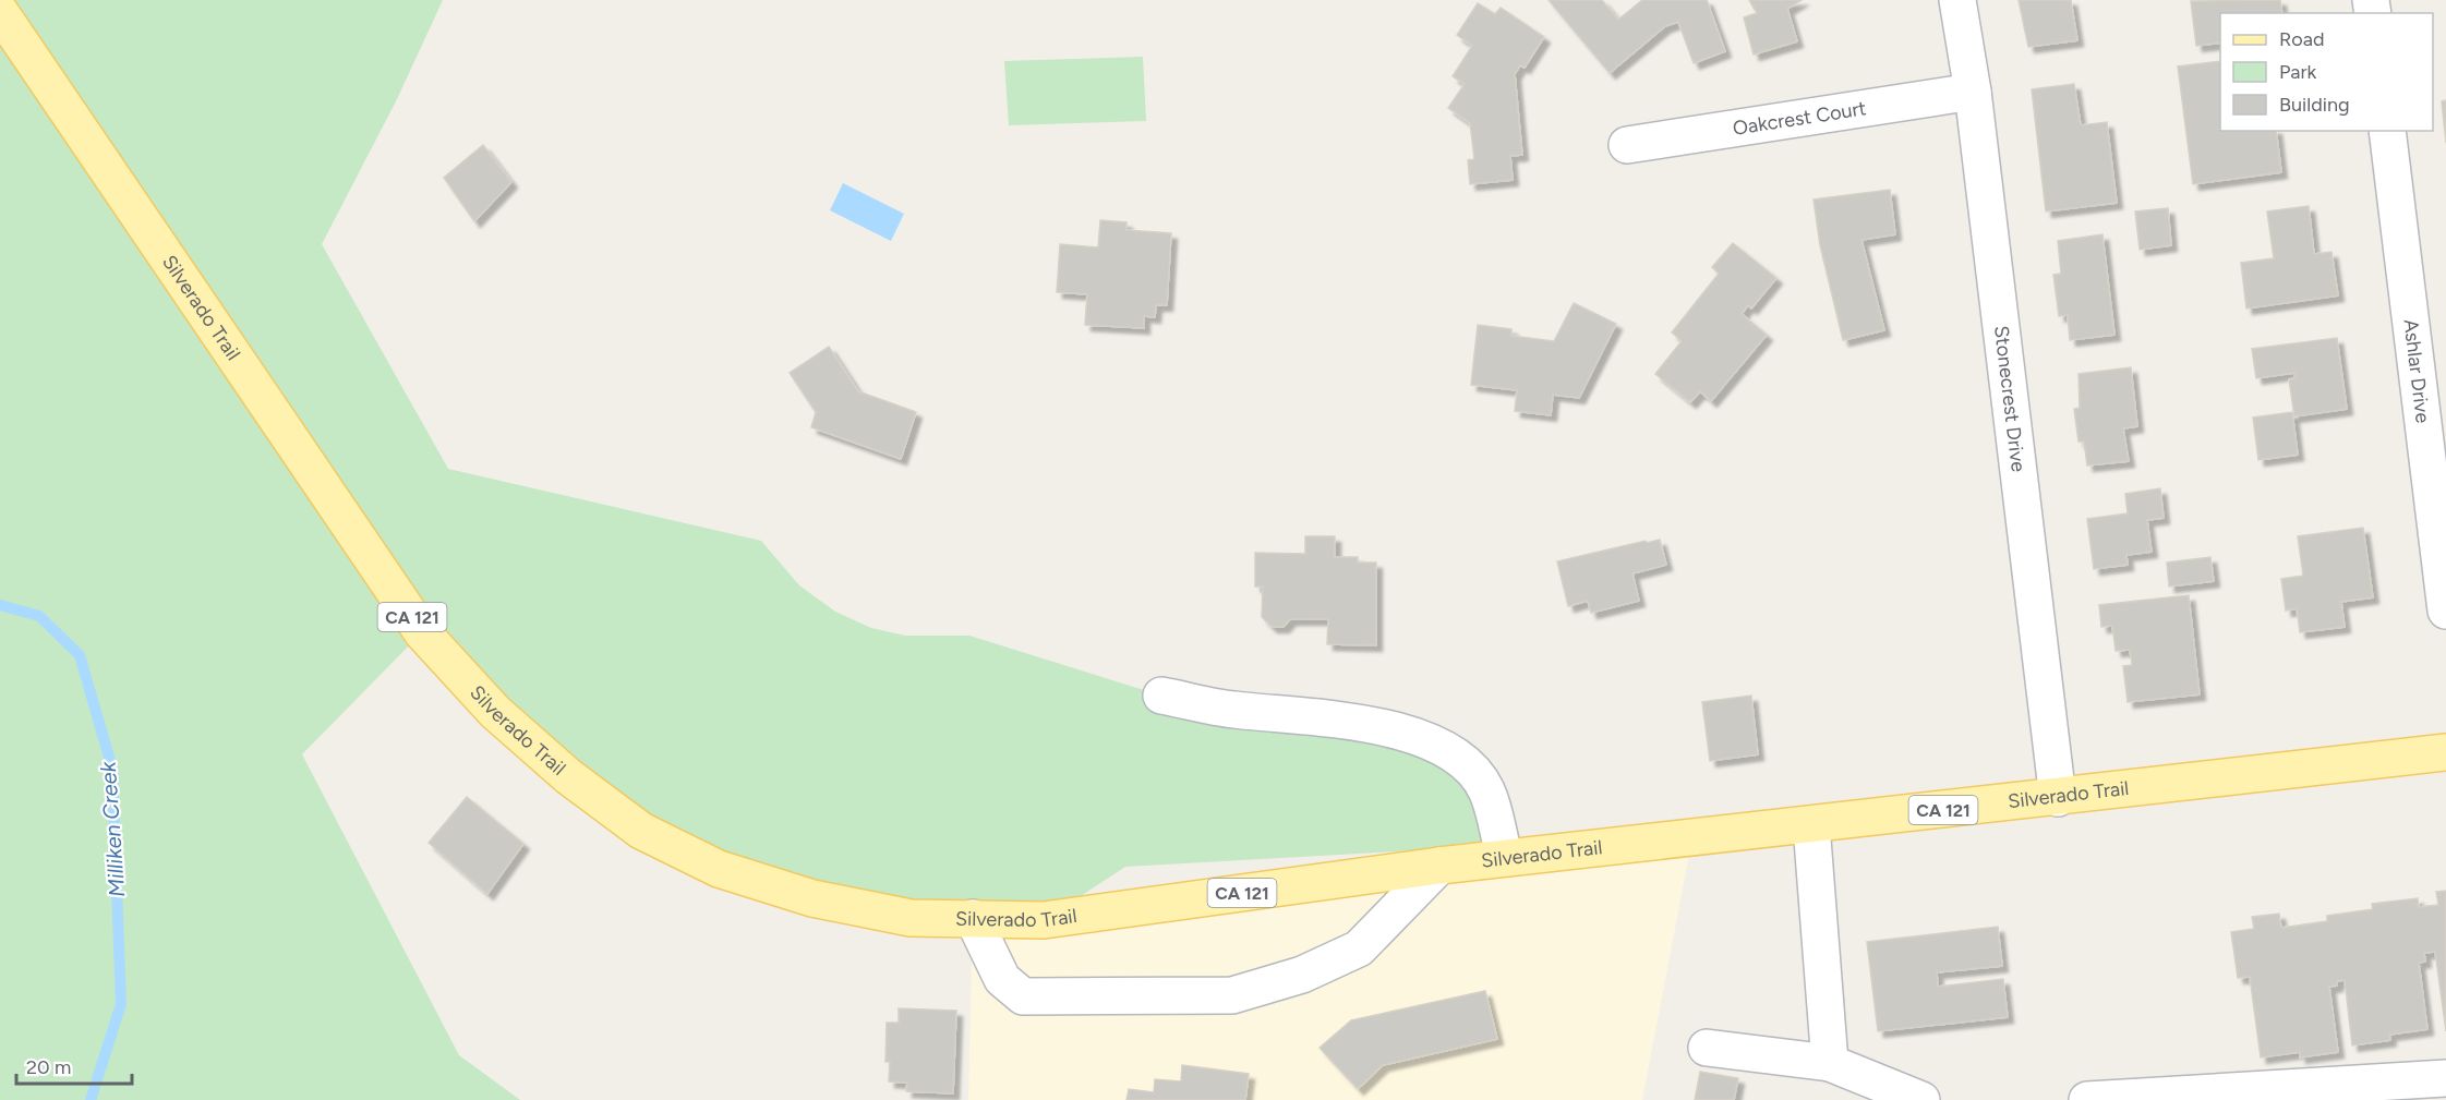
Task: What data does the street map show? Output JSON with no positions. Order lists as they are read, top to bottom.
{
  "streets": {
    "main road": ["Silverado Trail", "CA 121"],
    "street": ["Oakcrest Court", "Ashlar Drive", "Stonecrest Drive"]
  },
  "crossings": [
    ["Oakcrest Court", "Stonecrest Drive"],
    ["Silverado Trail", "Stonecrest Drive"]
  ],
  "water": ["Milliken Creek"],
  "legend": ["Road", "Park", "Building"],
  "scale_bar": "20 m"
}
